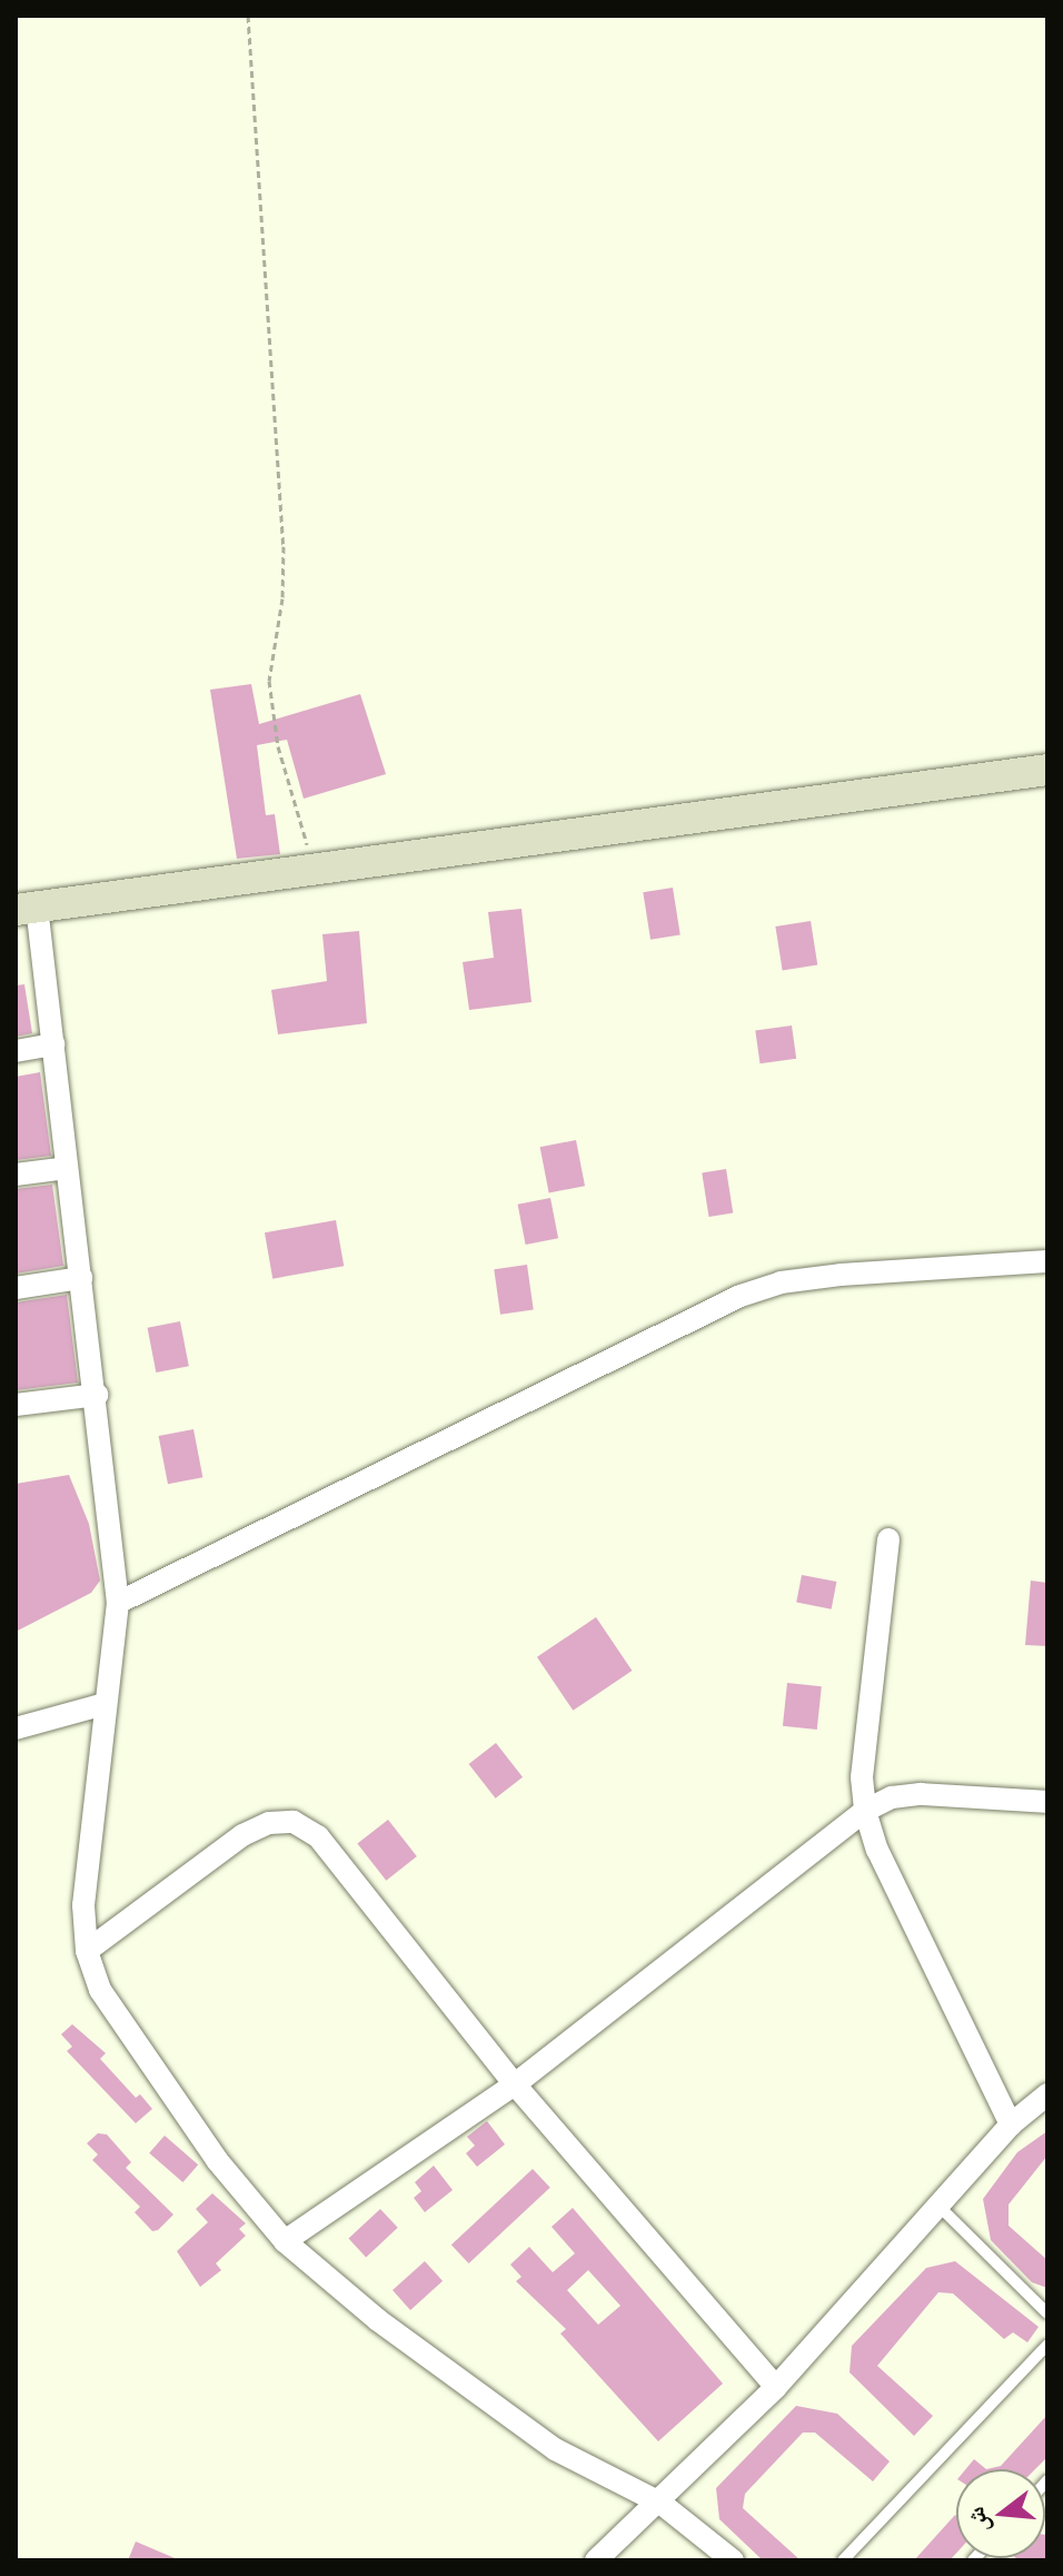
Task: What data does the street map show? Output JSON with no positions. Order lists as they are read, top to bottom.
{
  "north": "left"
}
